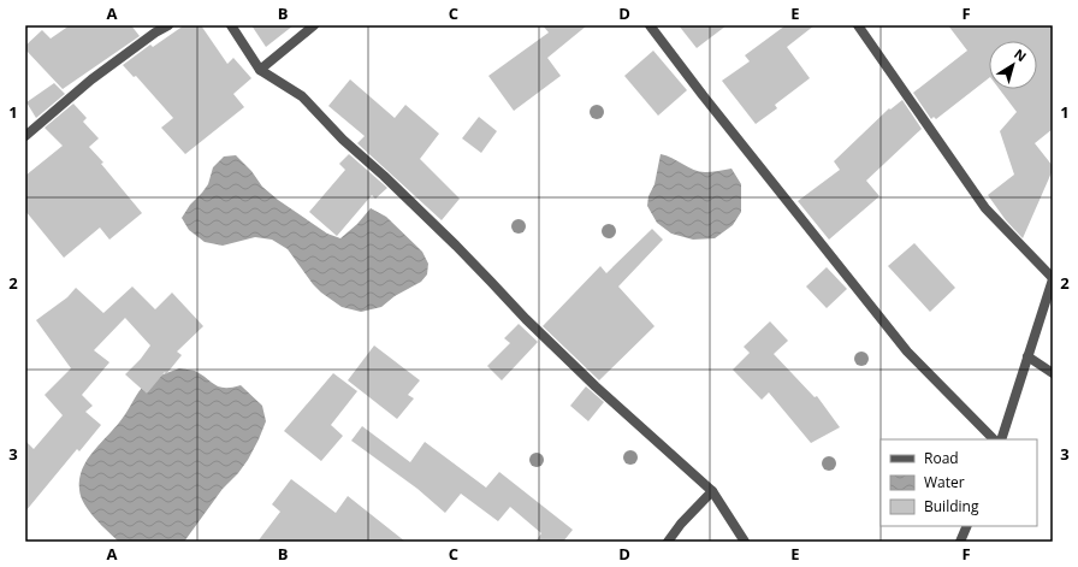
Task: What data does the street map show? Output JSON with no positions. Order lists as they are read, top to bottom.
{
  "legend": ["Road", "Water", "Building"],
  "north": "top right",
  "grid": {
    "columns": [
      "A",
      "B",
      "C",
      "D",
      "E",
      "F"
    ],
    "rows": ["1", "2", "3"]
  }
}
